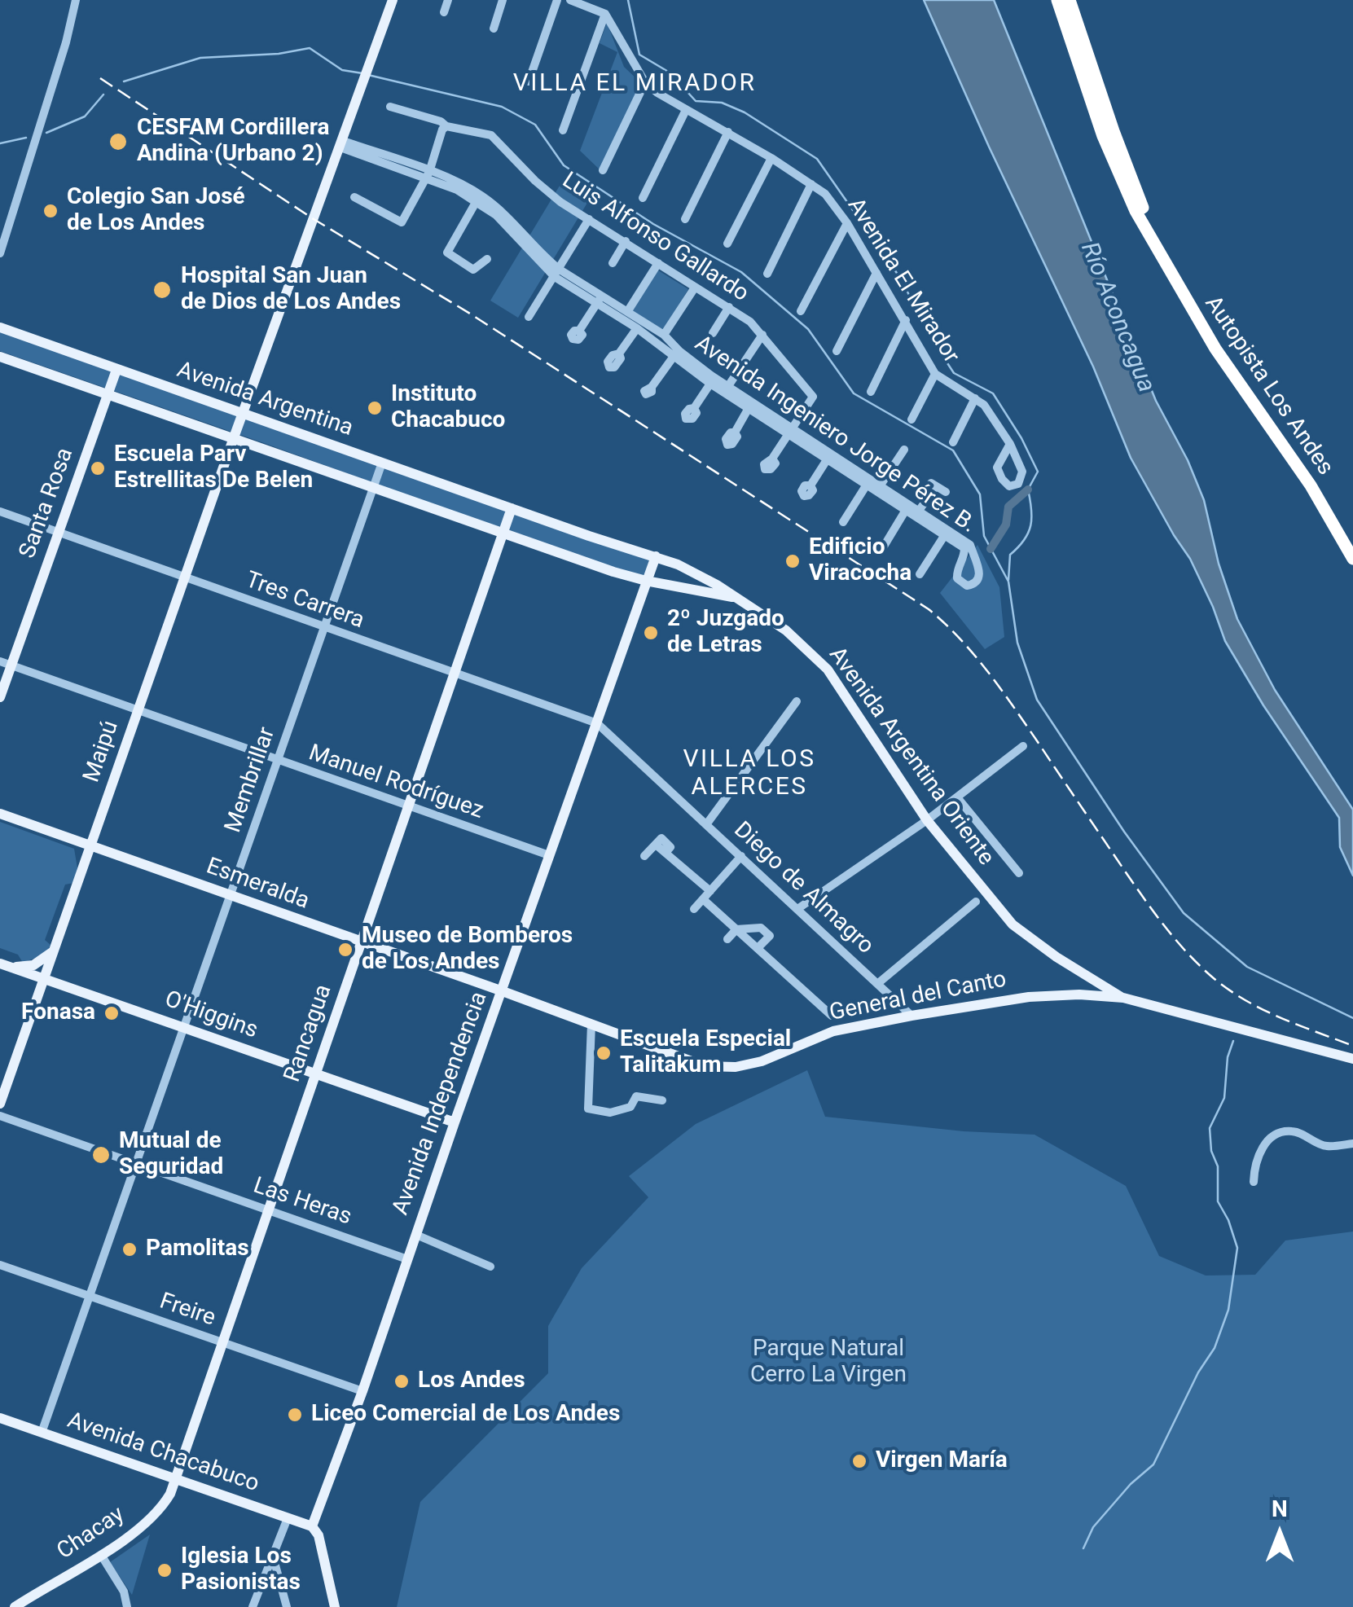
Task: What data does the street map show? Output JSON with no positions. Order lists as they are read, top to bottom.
{
  "streets": {
    "highway": ["Autopista Los Andes"],
    "main road": [
      "Avenida Argentina",
      "Santa Rosa",
      "Maipú",
      "Avenida Argentina Oriente",
      "Esmeralda",
      "General del Canto",
      "O'Higgins",
      "Rancagua",
      "Avenida Independencia",
      "Avenida Chacabuco",
      "Chacay"
    ],
    "street": [
      "Luis Alfonso Gallardo",
      "Avenida El Mirador",
      "Avenida Ingeniero Jorge Pérez B.",
      "Tres Carrera",
      "Membrillar",
      "Manuel Rodríguez",
      "Diego de Almagro",
      "Las Heras",
      "Freire"
    ]
  },
  "crossings": [
    ["Luis Alfonso Gallardo", "Avenida Ingeniero Jorge Pérez B."],
    ["Avenida Argentina", "Santa Rosa"],
    ["Avenida Argentina", "Maipú"],
    ["Avenida Argentina", "Avenida Argentina Oriente"],
    ["Avenida Argentina", "Membrillar"],
    ["Avenida Argentina", "Rancagua"],
    ["Avenida Argentina", "Avenida Independencia"],
    ["Avenida Ingeniero Jorge Pérez B.", "Maipú"],
    ["Santa Rosa", "Tres Carrera"],
    ["Santa Rosa", "Manuel Rodríguez"],
    ["Tres Carrera", "Maipú"],
    ["Tres Carrera", "Membrillar"],
    ["Tres Carrera", "Diego de Almagro"],
    ["Tres Carrera", "Rancagua"],
    ["Tres Carrera", "Avenida Independencia"],
    ["Maipú", "Manuel Rodríguez"],
    ["Maipú", "Esmeralda"],
    ["Maipú", "O'Higgins"],
    ["Avenida Argentina Oriente", "General del Canto"],
    ["Avenida Argentina Oriente", "Avenida Independencia"],
    ["Membrillar", "Manuel Rodríguez"],
    ["Membrillar", "Esmeralda"],
    ["Membrillar", "O'Higgins"],
    ["Membrillar", "Las Heras"],
    ["Membrillar", "Freire"],
    ["Membrillar", "Avenida Chacabuco"],
    ["Manuel Rodríguez", "Rancagua"],
    ["Manuel Rodríguez", "Avenida Independencia"],
    ["Esmeralda", "General del Canto"],
    ["Esmeralda", "Rancagua"],
    ["Esmeralda", "Avenida Independencia"],
    ["Diego de Almagro", "General del Canto"],
    ["Diego de Almagro", "Avenida Independencia"],
    ["General del Canto", "Avenida Independencia"],
    ["O'Higgins", "Rancagua"],
    ["O'Higgins", "Avenida Independencia"],
    ["Rancagua", "Las Heras"],
    ["Rancagua", "Freire"],
    ["Rancagua", "Avenida Chacabuco"],
    ["Rancagua", "Chacay"],
    ["Avenida Independencia", "Las Heras"],
    ["Avenida Independencia", "Freire"],
    ["Avenida Independencia", "Avenida Chacabuco"],
    ["Avenida Chacabuco", "Chacay"]
  ],
  "districts": ["VILLA EL MIRADOR", "VILLA LOS ALERCES"],
  "water": ["Río Aconcagua"],
  "parks": ["Parque Natural Cerro La Virgen"],
  "places": [
    "CESFAM Cordillera Andina (Urbano 2)",
    "Colegio San José de Los Andes",
    "Hospital San Juan de Dios de Los Andes",
    "Instituto Chacabuco",
    "Escuela Parv Estrellitas De Belen",
    "Edificio Viracocha",
    "2º Juzgado de Letras",
    "Museo de Bomberos de Los Andes",
    "Fonasa",
    "Escuela Especial Talitakum",
    "Mutual de Seguridad",
    "Pamolitas",
    "Los Andes",
    "Liceo Comercial de Los Andes",
    "Virgen María",
    "Iglesia Los Pasionistas"
  ],
  "north": "top"
}
